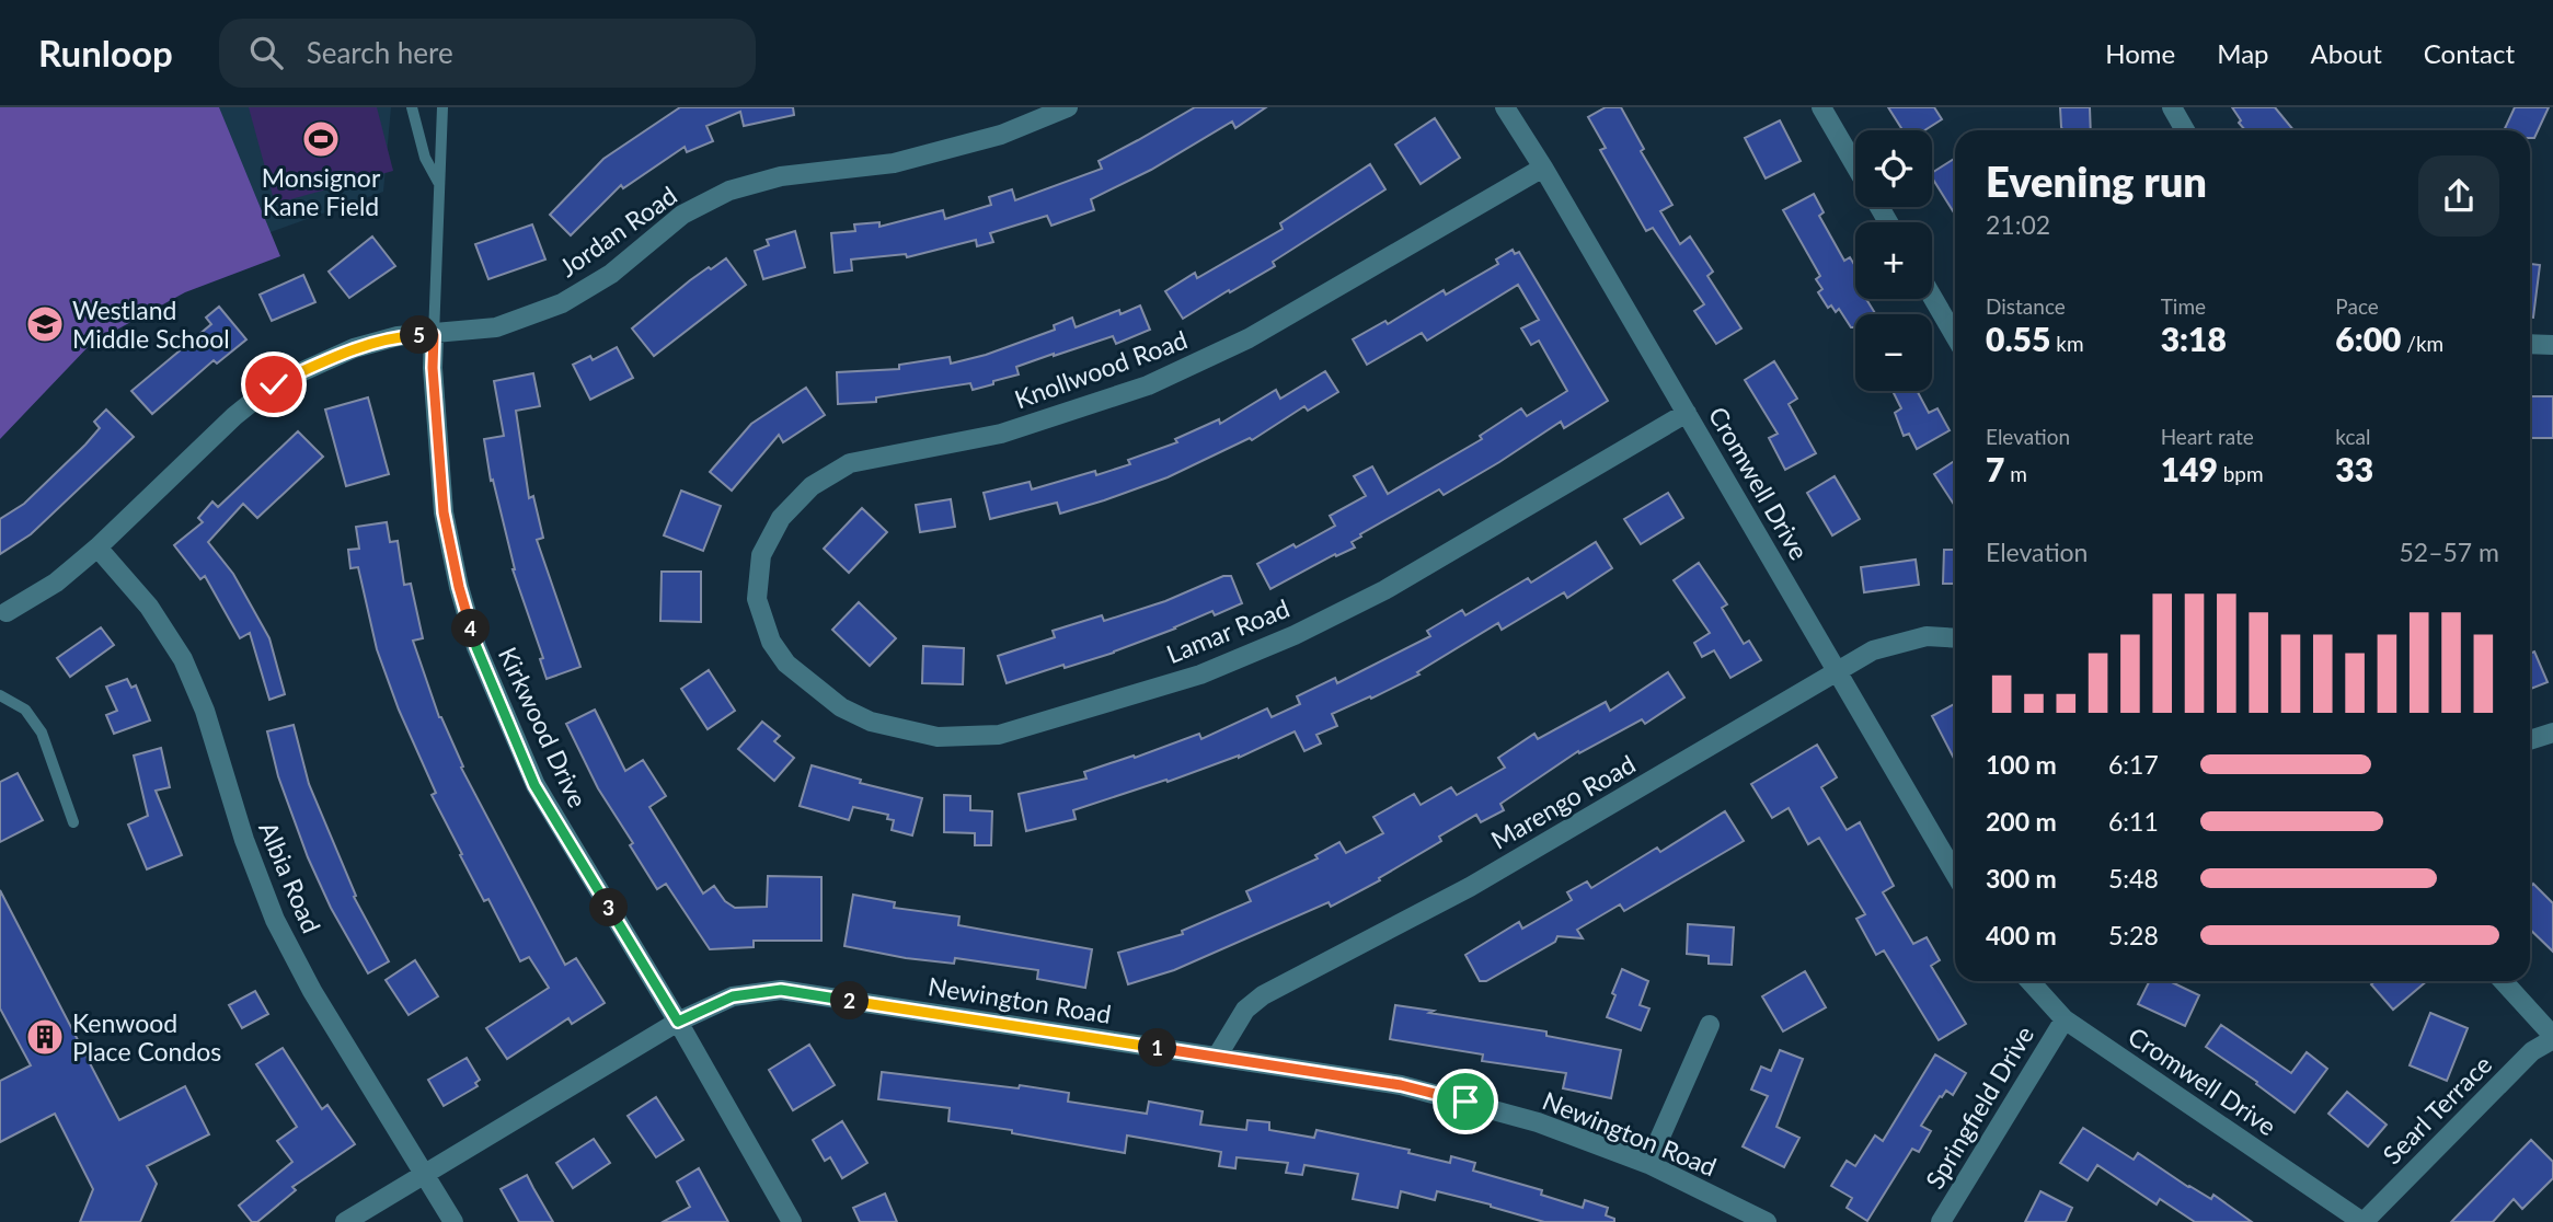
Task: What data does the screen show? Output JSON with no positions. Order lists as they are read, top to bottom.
{
  "streets": {
    "street": [
      "Jordan Road",
      "Knollwood Road",
      "Cromwell Drive",
      "Lamar Road",
      "Kirkwood Drive",
      "Marengo Road",
      "Albia Road",
      "Newington Road",
      "Springfield Drive",
      "Searl Terrace"
    ]
  },
  "crossings": [
    ["Jordan Road", "Kirkwood Drive"],
    ["Jordan Road", "Albia Road"],
    ["Knollwood Road", "Cromwell Drive"],
    ["Knollwood Road", "Lamar Road"],
    ["Cromwell Drive", "Lamar Road"],
    ["Cromwell Drive", "Marengo Road"],
    ["Cromwell Drive", "Springfield Drive"],
    ["Cromwell Drive", "Searl Terrace"],
    ["Kirkwood Drive", "Newington Road"],
    ["Marengo Road", "Newington Road"],
    ["Albia Road", "Newington Road"]
  ],
  "places": {
    "sports": ["Monsignor Kane Field"],
    "school or university": ["Westland Middle School"],
    "building": ["Kenwood Place Condos"]
  },
  "page": {
    "header": "Runloop",
    "search": "Search here",
    "nav": [
      "Home",
      "Map",
      "About",
      "Contact"
    ],
    "map_buttons": ["+", "−"],
    "heading": ["Evening run", "21:02"],
    "stats": [
      ["Distance", "0.55 km"],
      ["Time", "3:18"],
      ["Pace", "6:00 /km"],
      ["Elevation", "7 m"],
      ["Heart rate", "149 bpm"],
      ["kcal", "33"]
    ],
    "pins": [
      "5",
      "4",
      "3",
      "2",
      "1"
    ],
    "chart": ["Elevation", "52–57 m"],
    "list": [
      {
        "name": "100 m",
        "note": "6:17"
      },
      {
        "name": "200 m",
        "note": "6:11"
      },
      {
        "name": "300 m",
        "note": "5:48"
      },
      {
        "name": "400 m",
        "note": "5:28"
      }
    ]
  }
}
